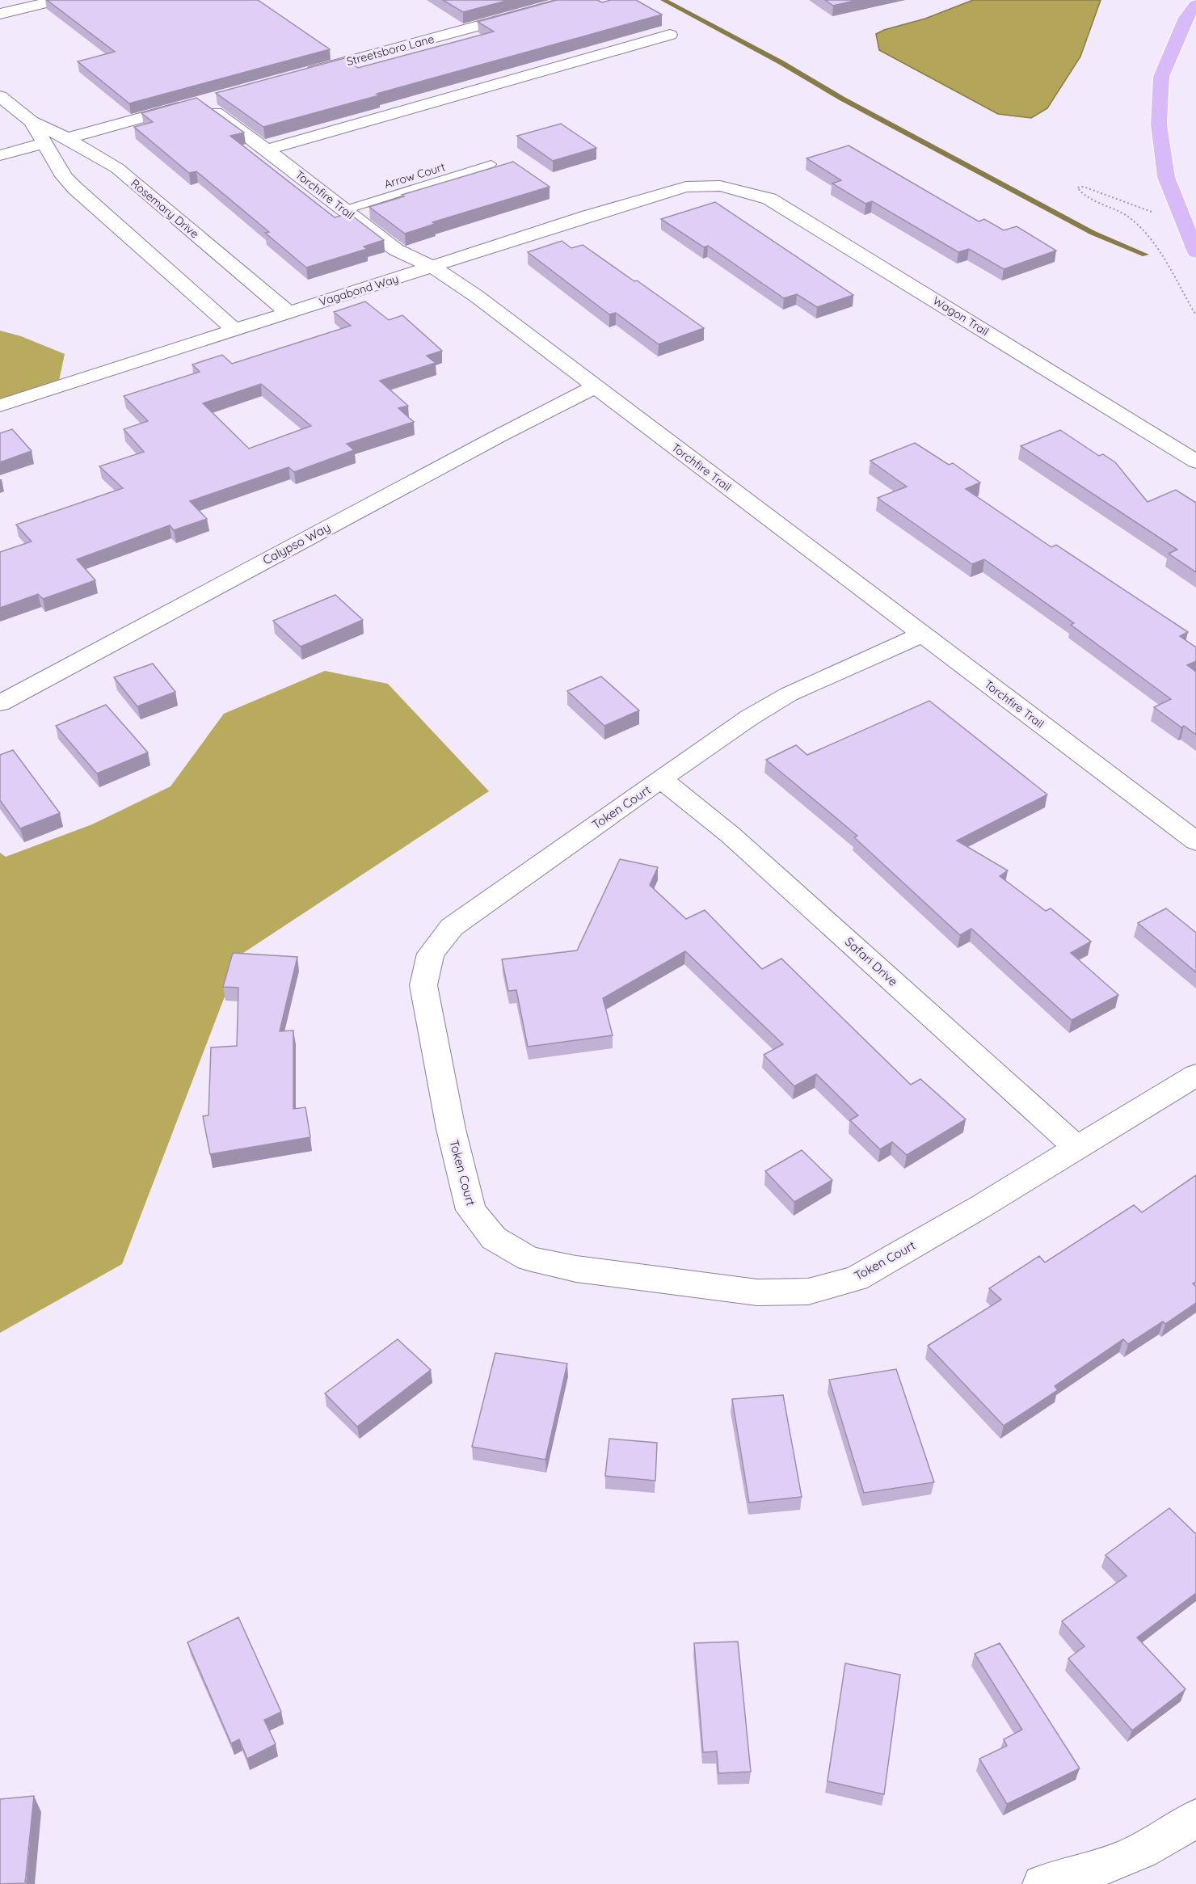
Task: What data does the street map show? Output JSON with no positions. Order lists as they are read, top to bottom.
{
  "streets": {
    "street": [
      "Streetsboro Lane",
      "Torchfire Trail",
      "Rosemary Drive",
      "Vagabond Way",
      "Wagon Trail",
      "Calypso Way",
      "Token Court",
      "Safari Drive"
    ],
    "lane": ["Arrow Court"]
  },
  "crossings": [
    ["Arrow Court", "Torchfire Trail"],
    ["Torchfire Trail", "Rosemary Drive"],
    ["Torchfire Trail", "Vagabond Way"],
    ["Torchfire Trail", "Calypso Way"],
    ["Torchfire Trail", "Token Court"],
    ["Rosemary Drive", "Vagabond Way"],
    ["Vagabond Way", "Wagon Trail"],
    ["Token Court", "Safari Drive"]
  ]
}
